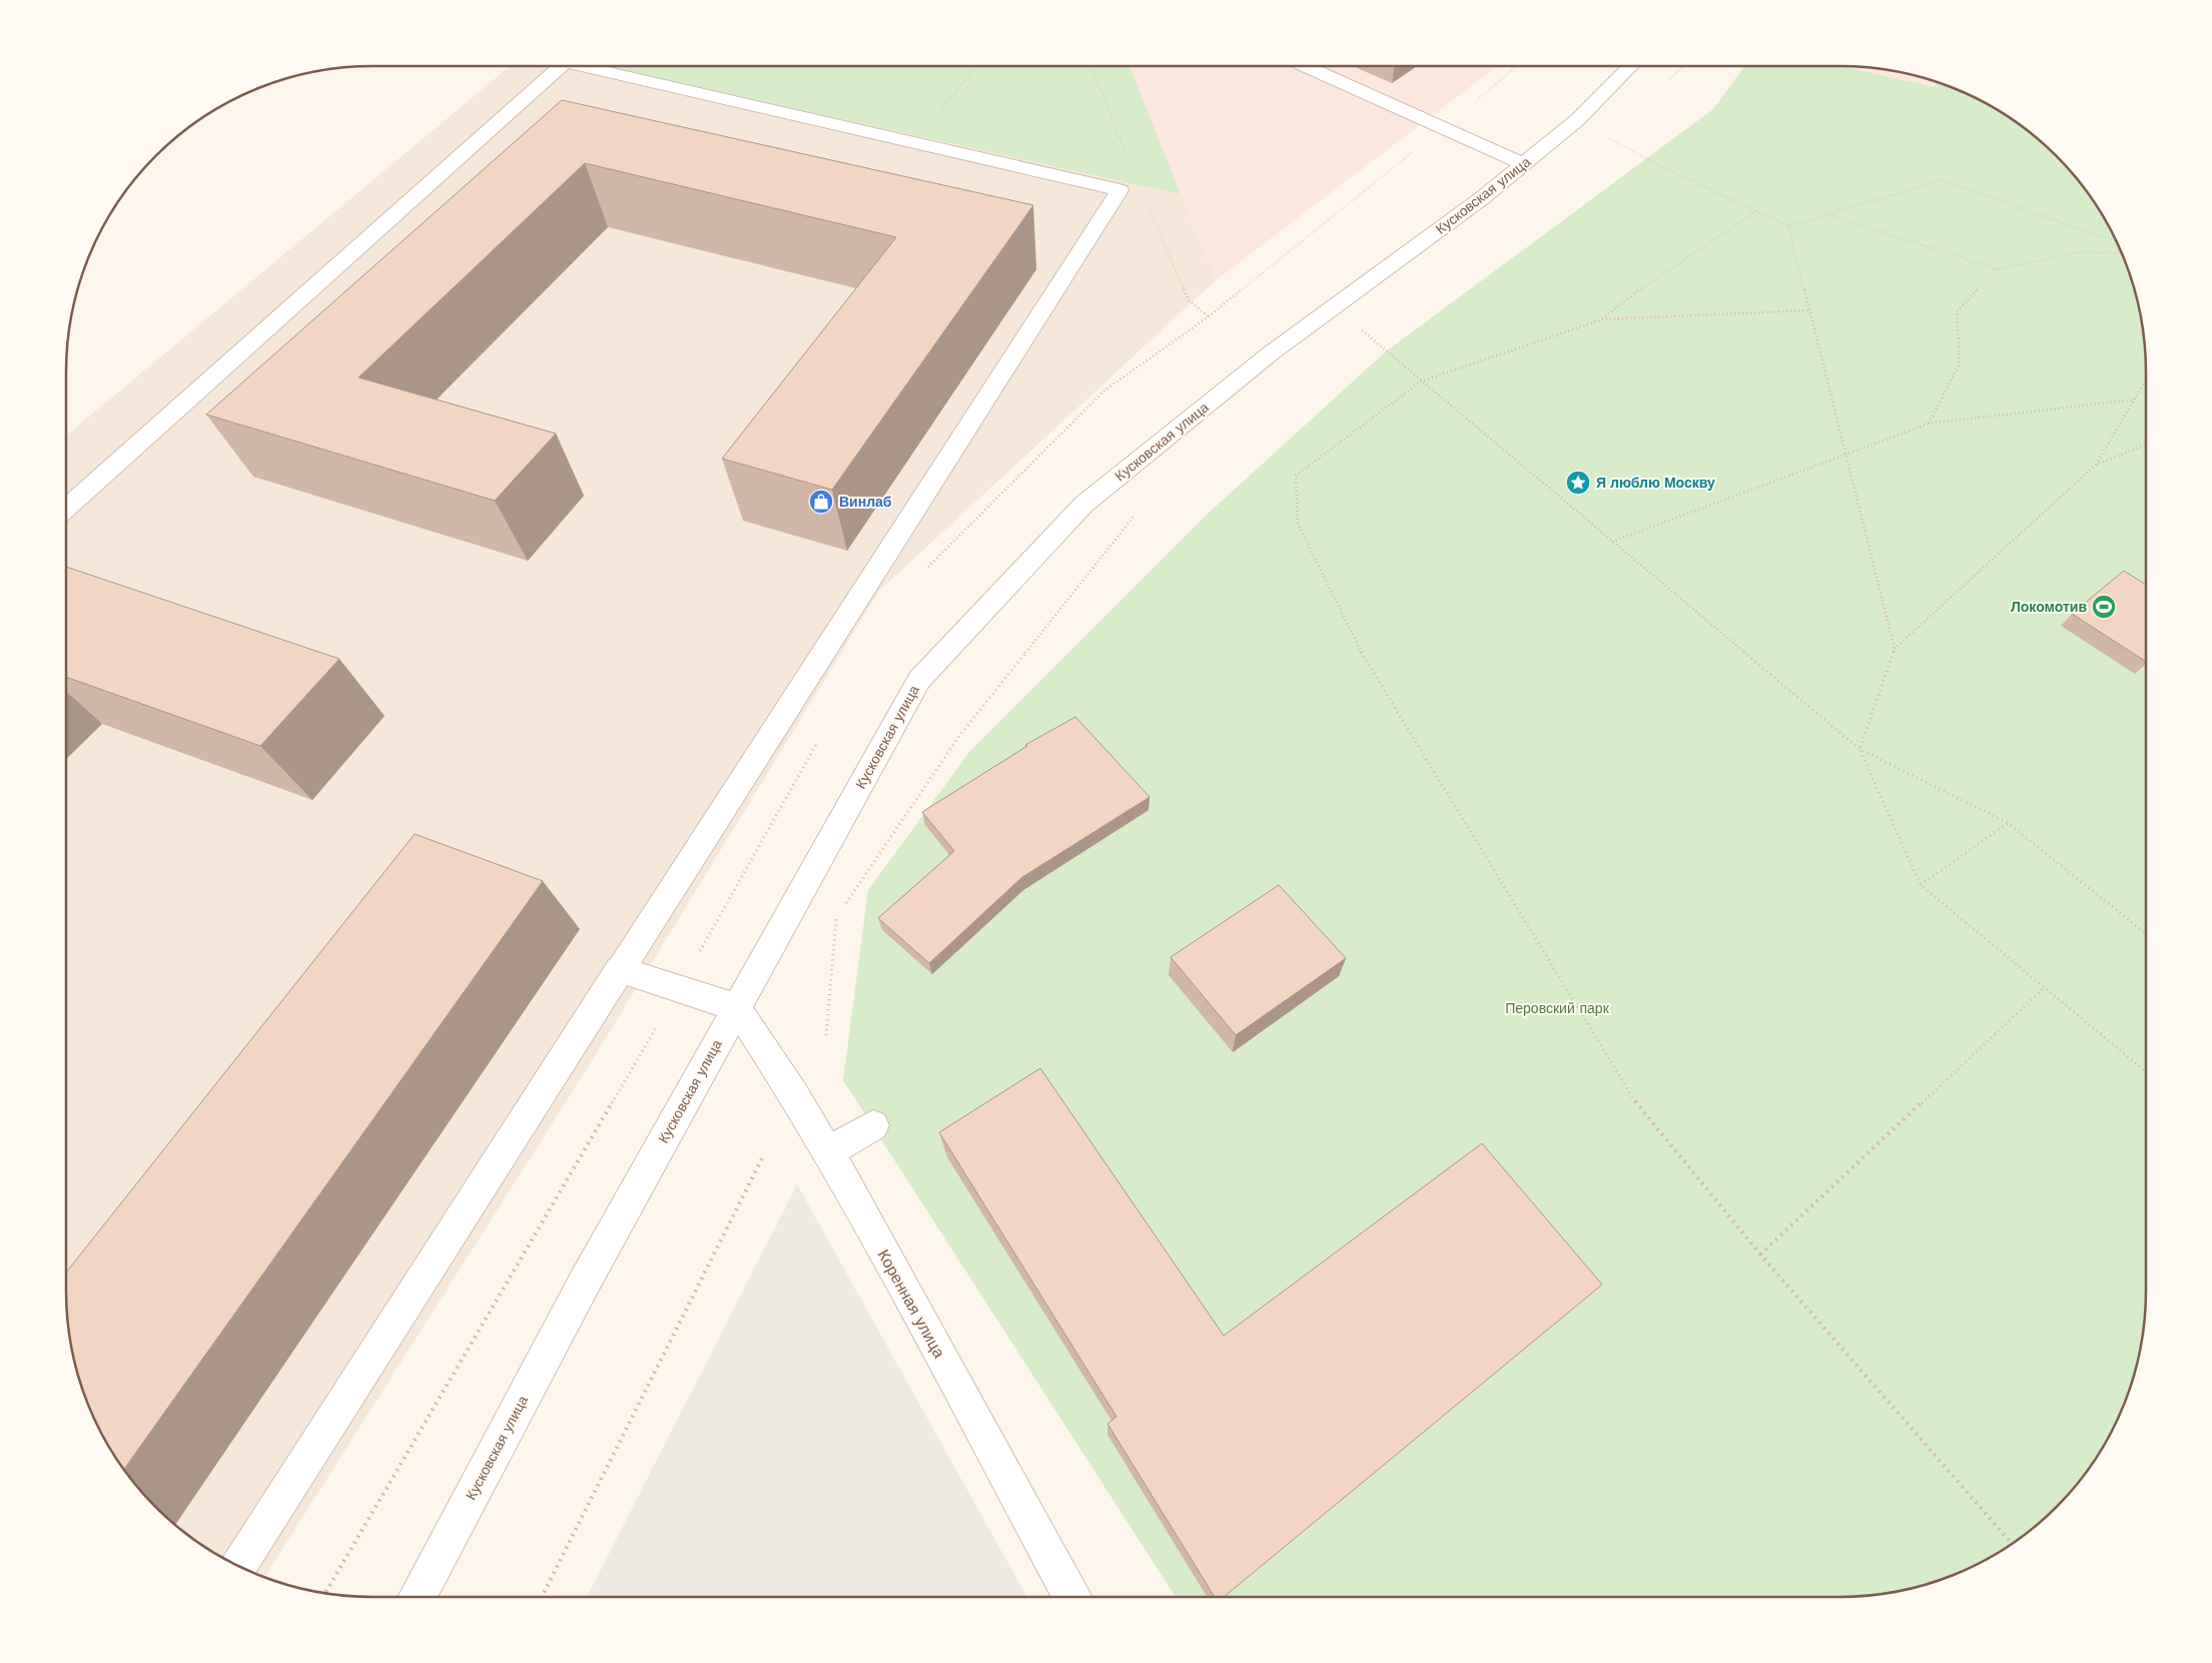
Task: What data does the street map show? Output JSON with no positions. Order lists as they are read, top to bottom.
{
  "streets": {
    "street": ["Кусковская улица", "Коренная улица"]
  },
  "crossings": [
    ["Кусковская улица", "Коренная улица"]
  ],
  "parks": ["Перовский парк"],
  "places": {
    "place": ["Я люблю Москву"],
    "shop": ["Винлаб"],
    "sports": ["Локомотив"]
  }
}
